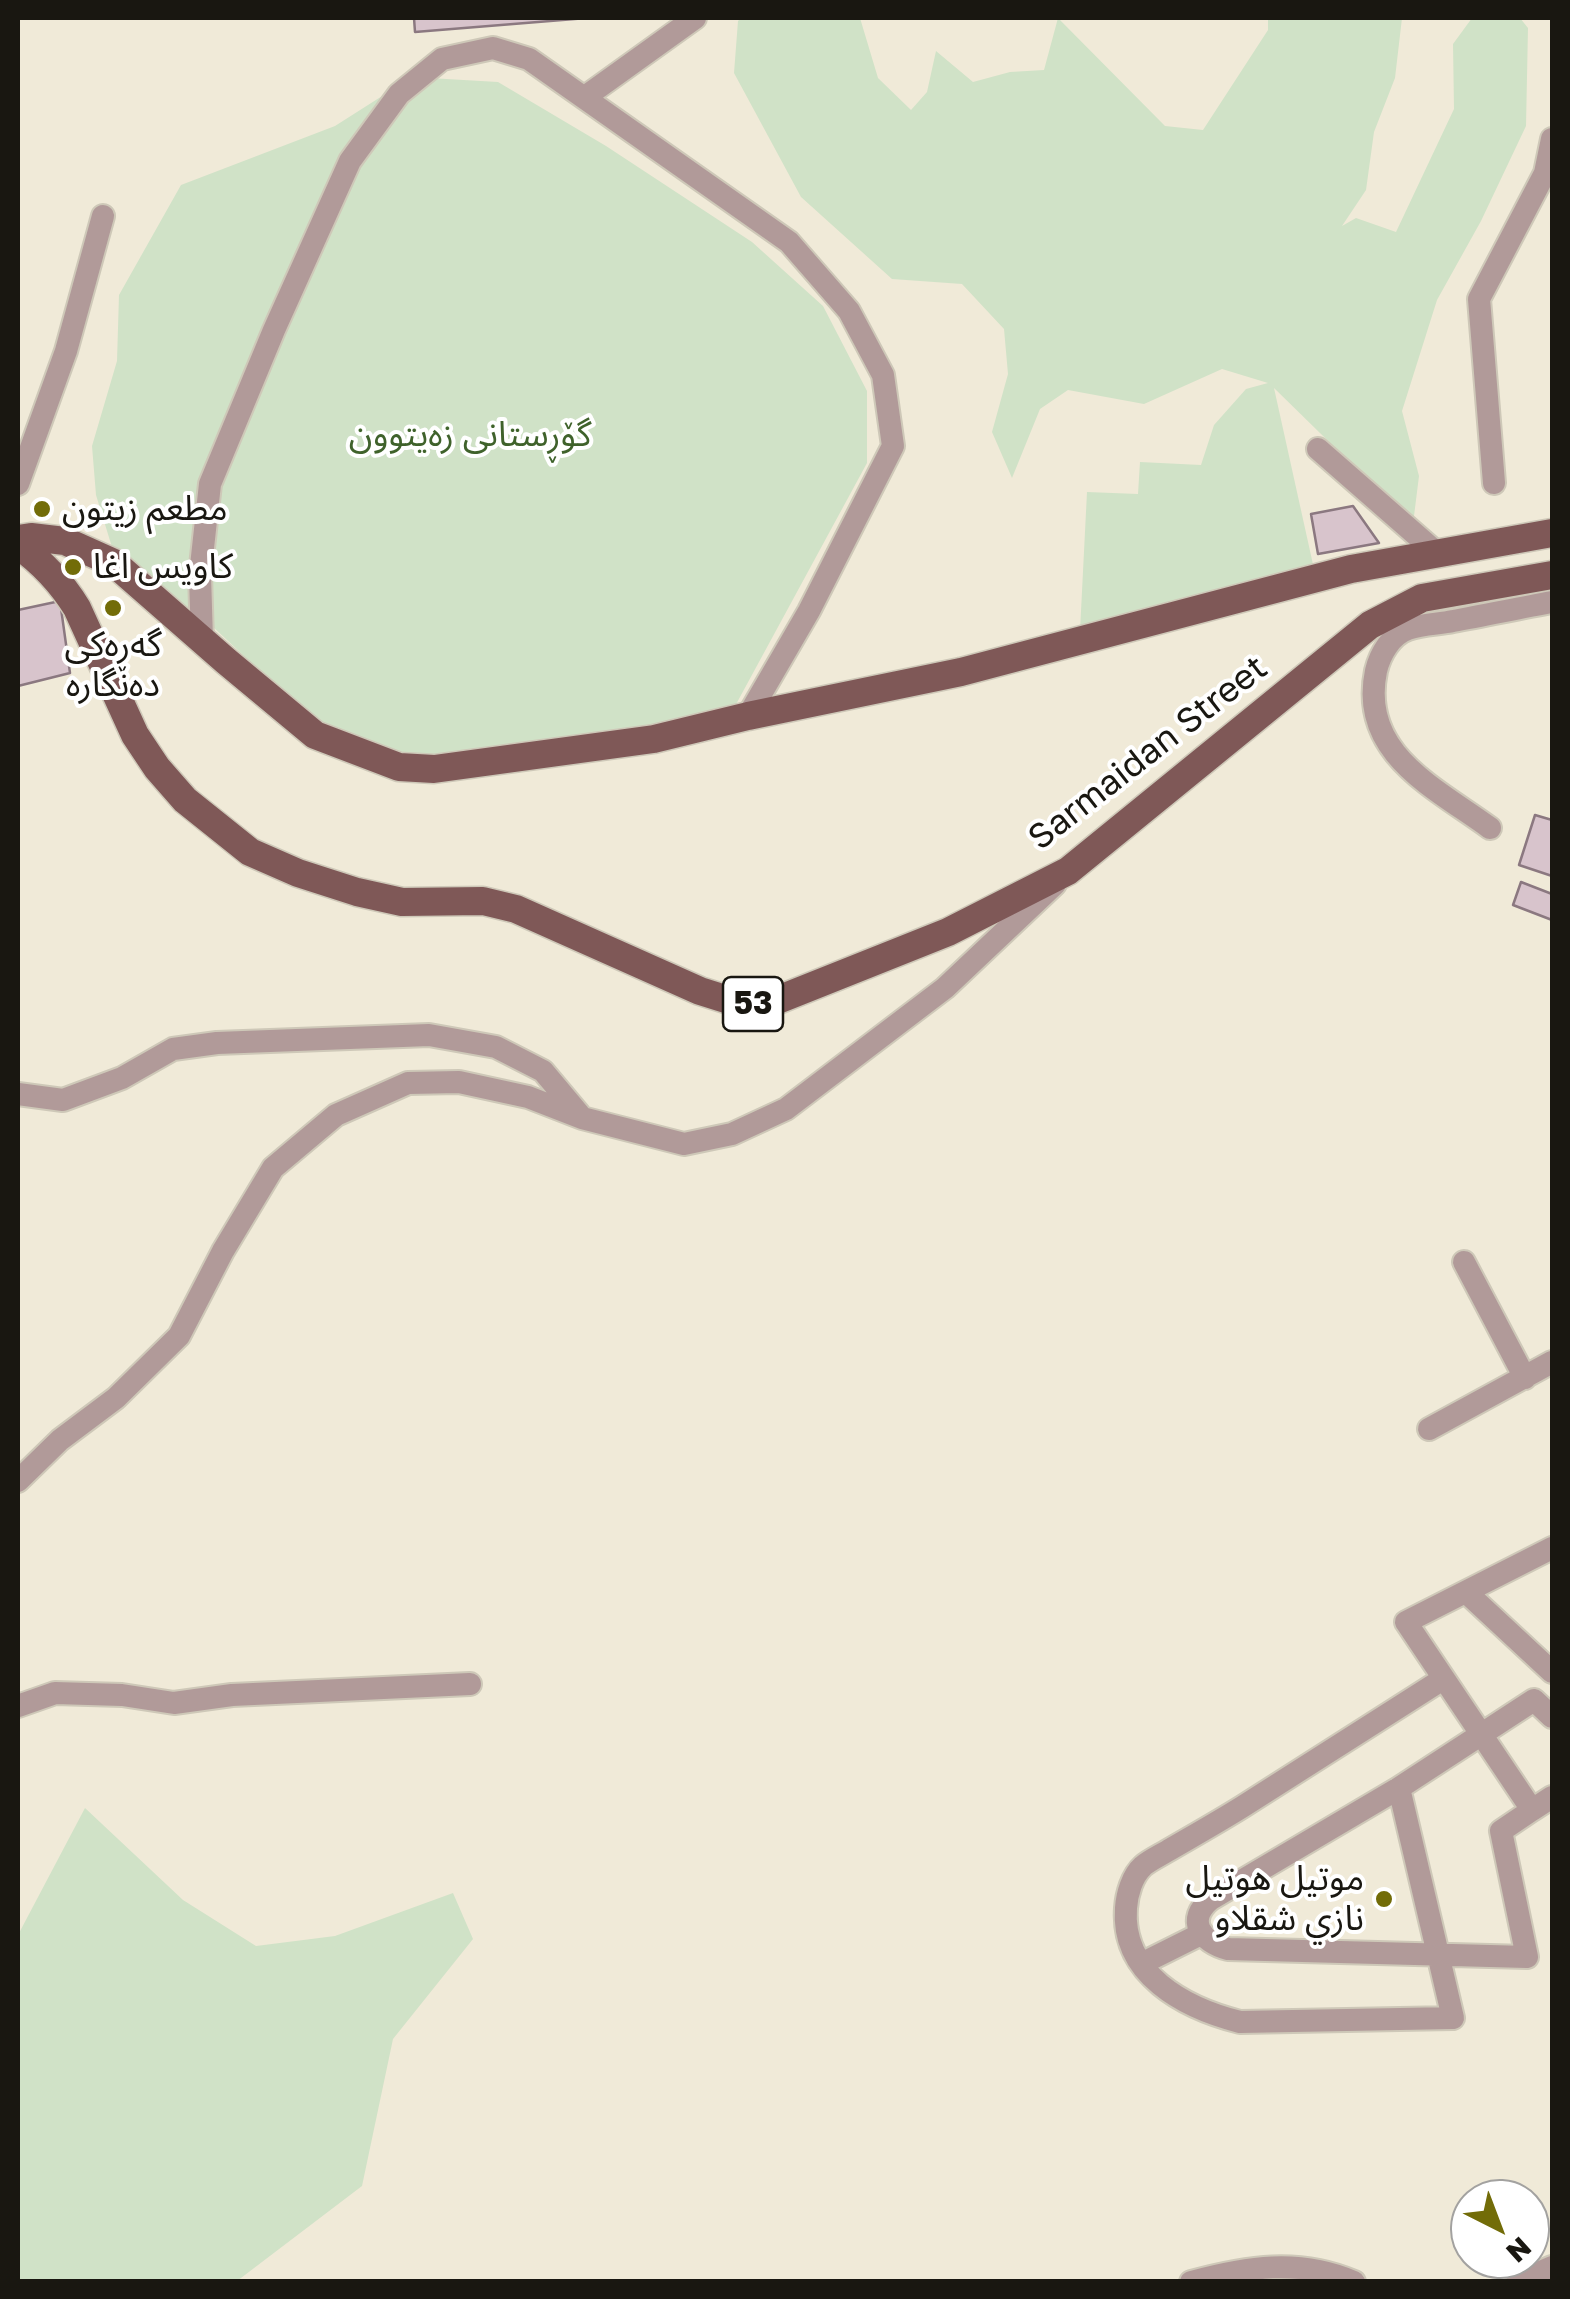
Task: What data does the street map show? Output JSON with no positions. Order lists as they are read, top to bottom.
{
  "streets": {
    "main road": ["Sarmaidan Street", "53"]
  },
  "parks": ["گۆڕستانی زەیتوون"],
  "places": [
    "مطعم زيتون",
    "كاويس اغا",
    "گەڕەکی دەنگارە",
    "موتيل هوتيل نازي شقلاو"
  ],
  "north": "bottom right"
}
